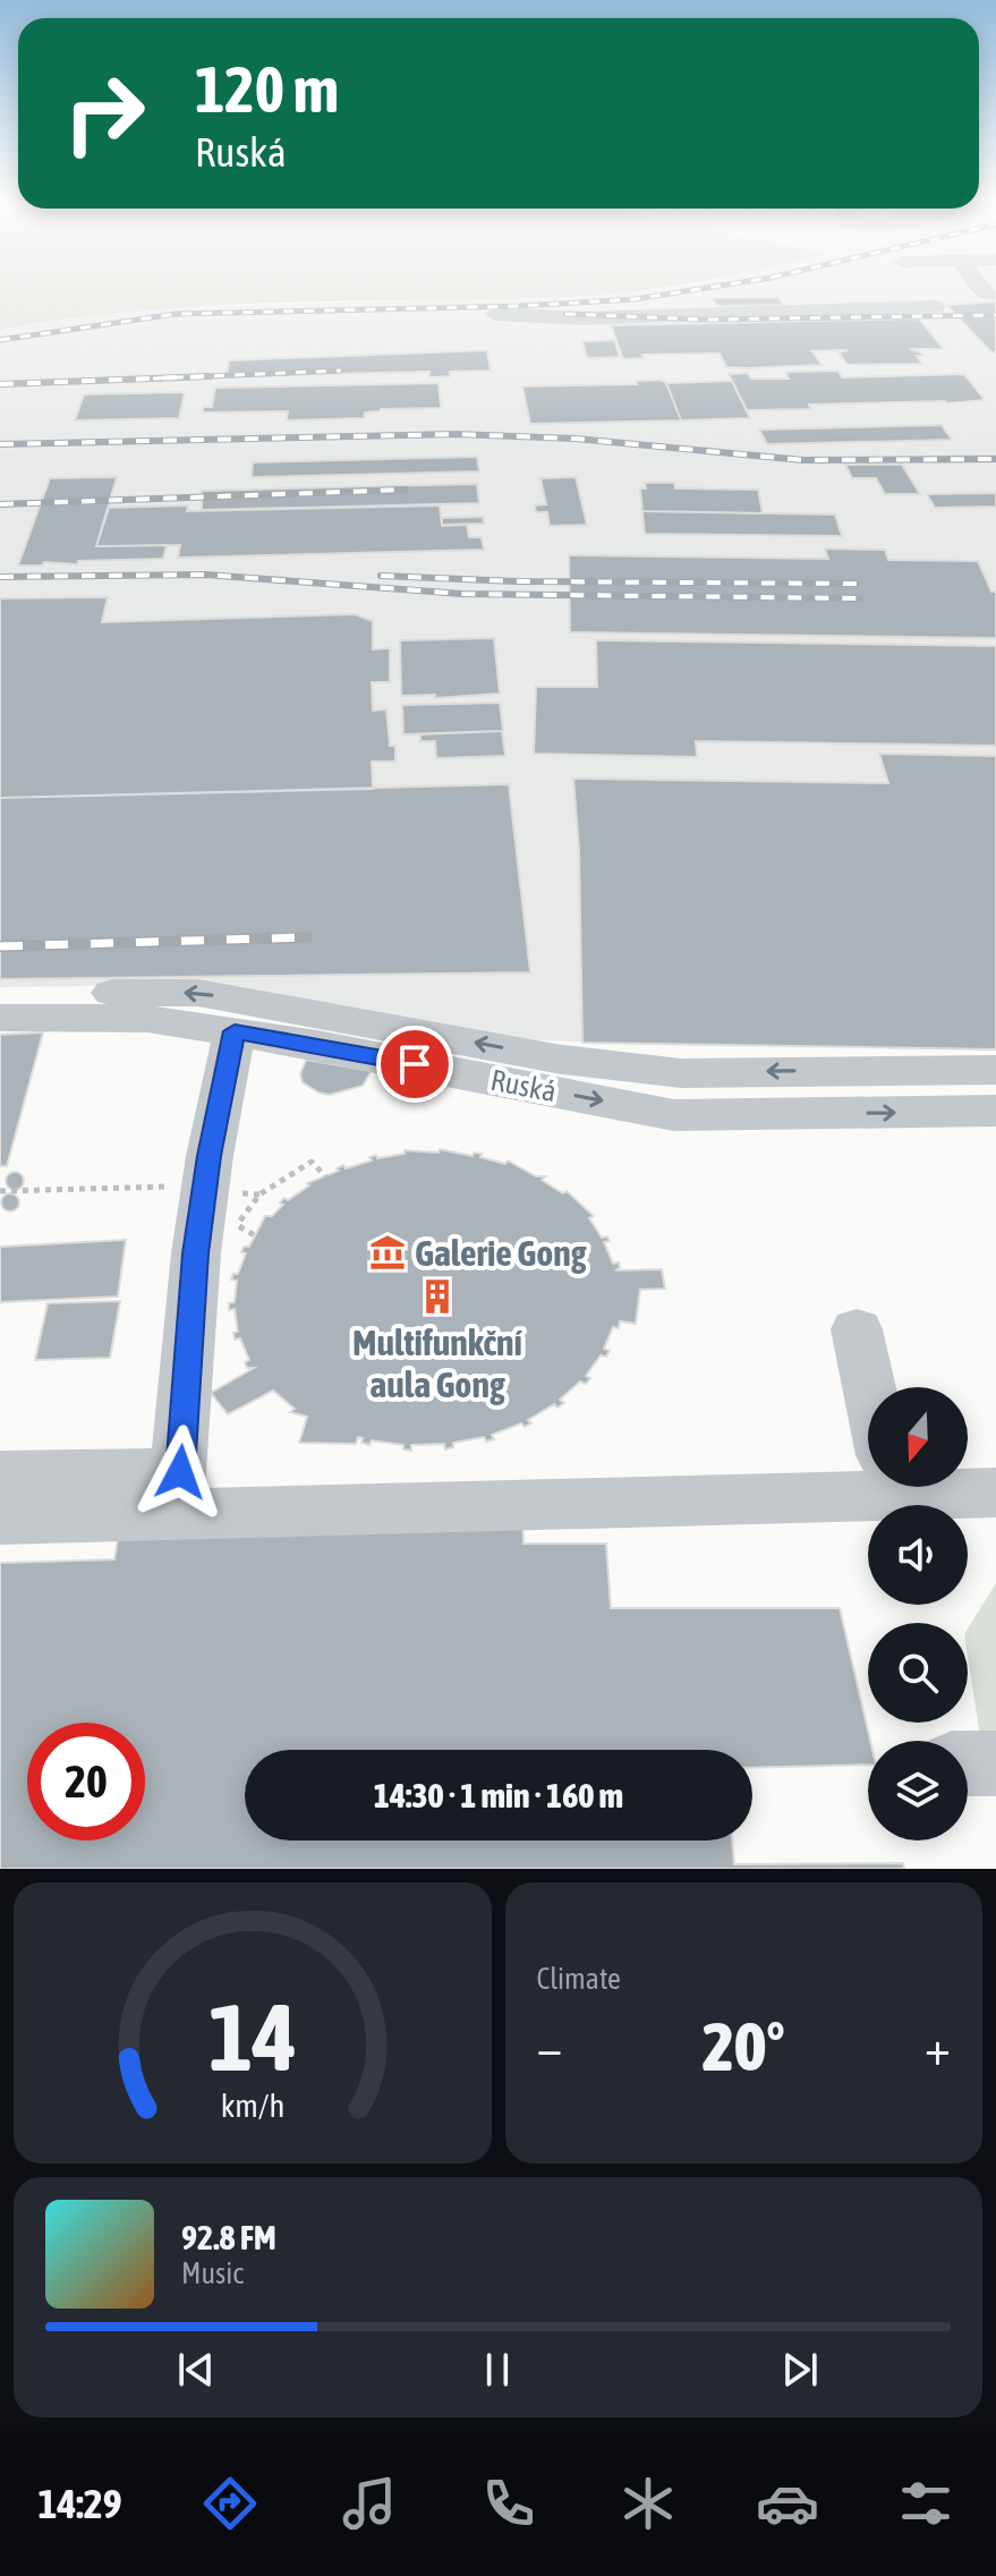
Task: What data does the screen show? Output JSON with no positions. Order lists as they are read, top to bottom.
{
  "streets": {
    "street": ["Ruská"]
  },
  "places": {
    "museum": ["Galerie Gong"],
    "building": ["Multifunkční aula Gong"]
  },
  "north": "bottom",
  "page": {
    "turn": ["120 m", "Ruská"],
    "limit": "20",
    "trip": "14:30 · 1 min · 160 m",
    "tile": "Climate",
    "heat": ["−", "20°", "+"],
    "song": ["92.8 FM", "Music"],
    "tabs": "14:29",
    "gauge": ["14", "km/h"]
  }
}
